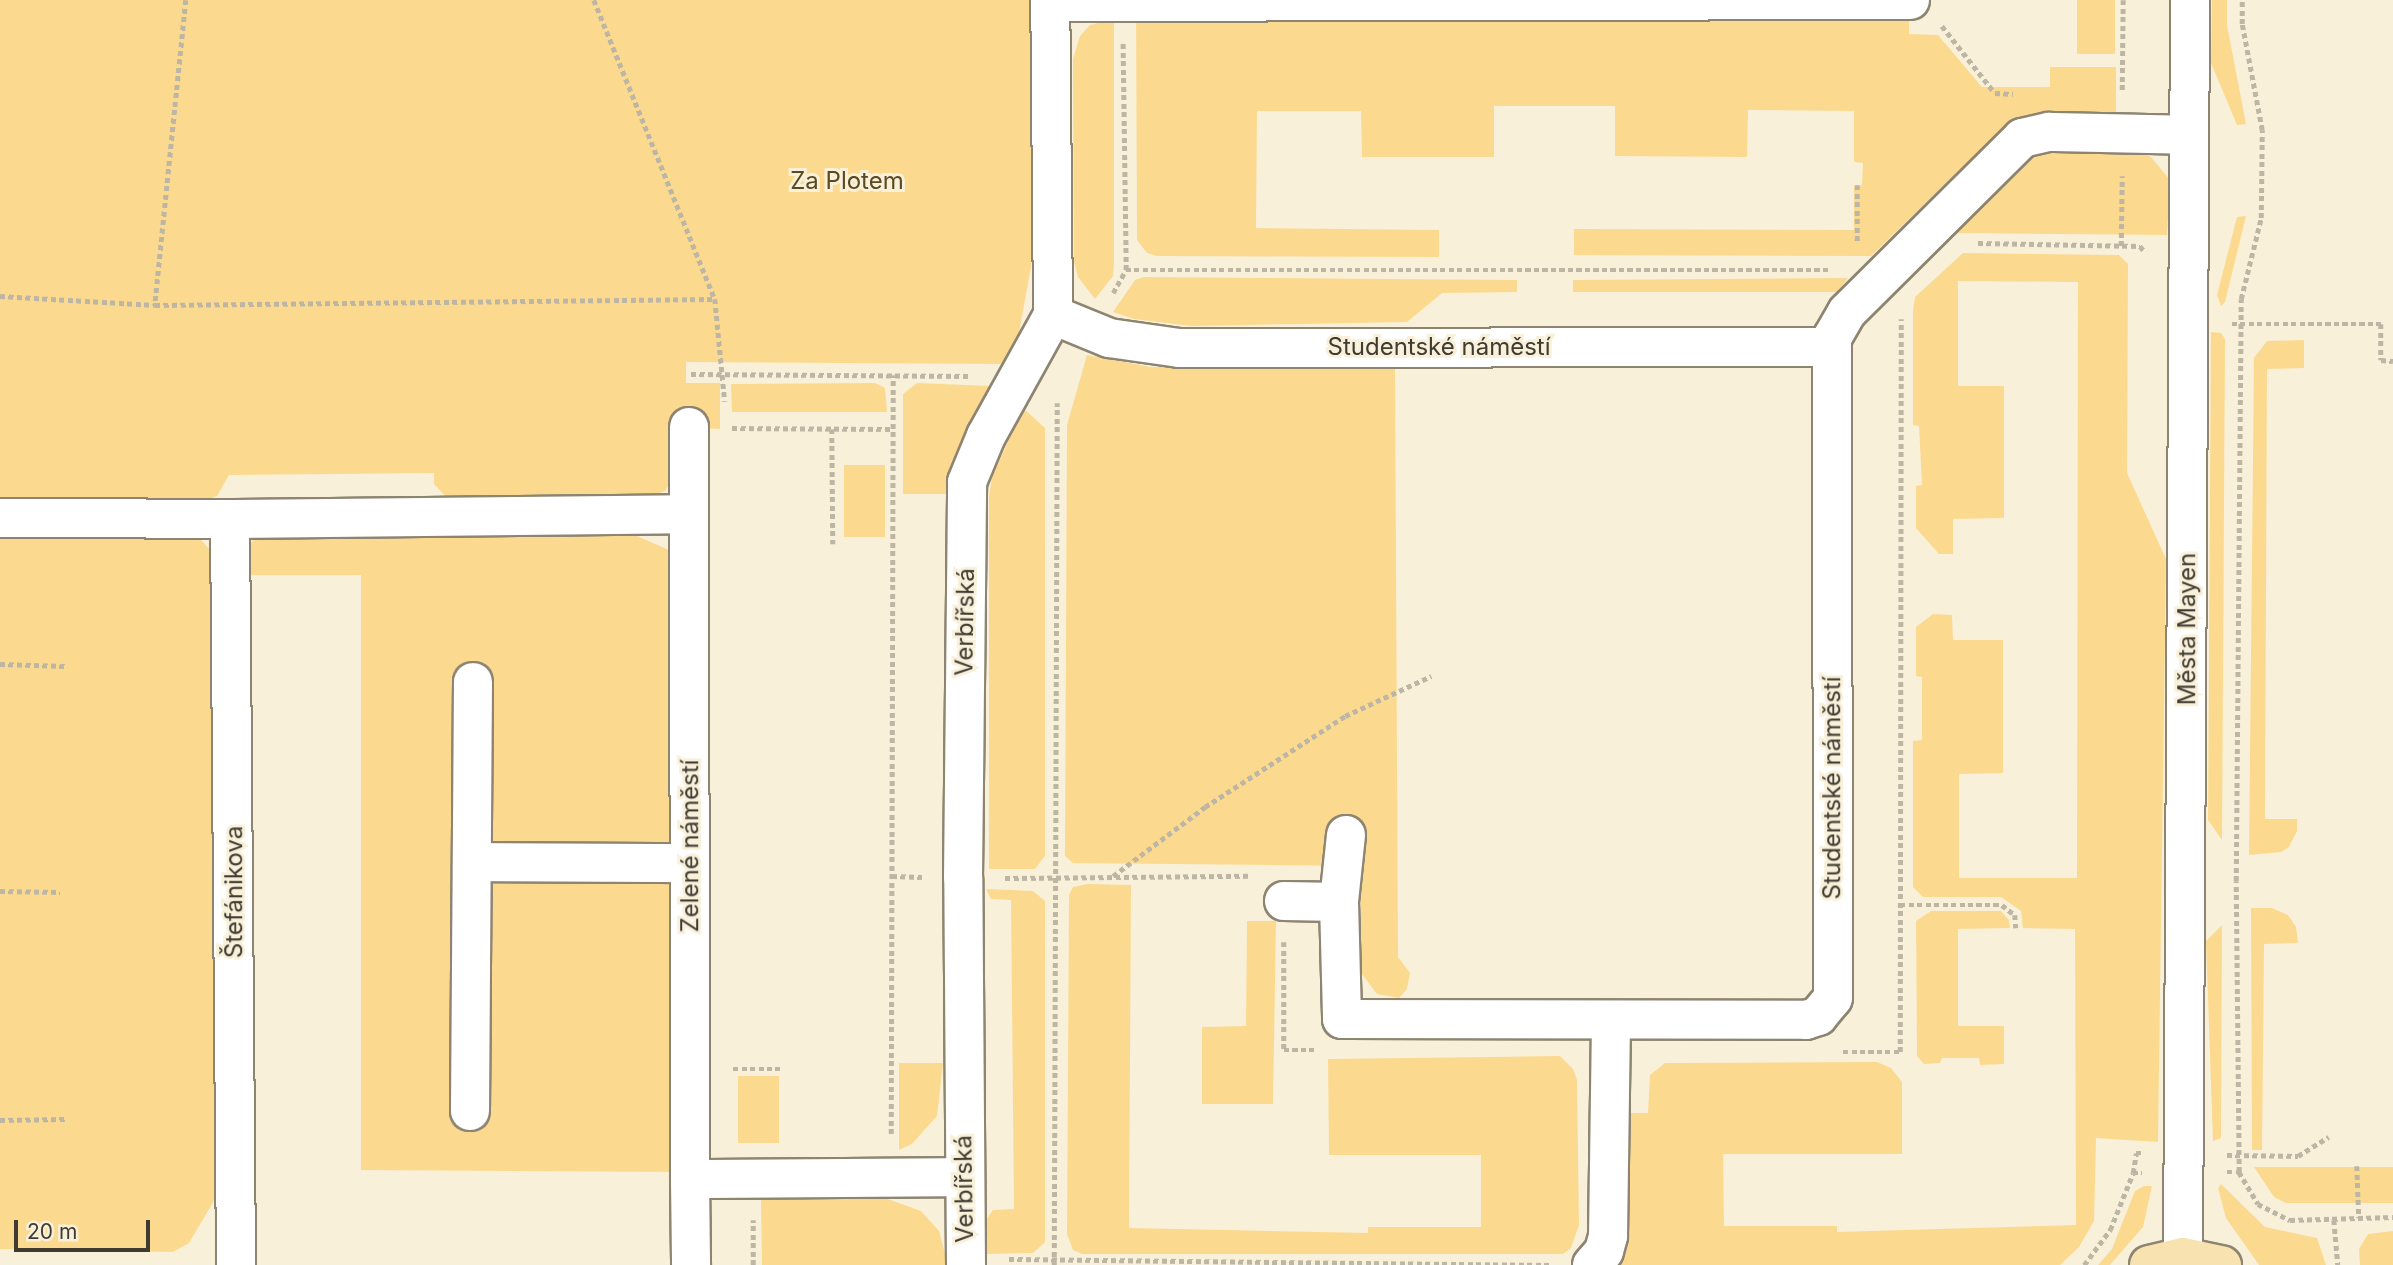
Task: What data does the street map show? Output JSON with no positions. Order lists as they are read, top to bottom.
{
  "streets": {
    "street": [
      "Studentské náměstí",
      "Verbířská",
      "Města Mayen",
      "Zelené náměstí",
      "Štefánikova"
    ]
  },
  "crossings": [
    ["Studentské náměstí", "Verbířská"],
    ["Studentské náměstí", "Města Mayen"]
  ],
  "parks": ["Za Plotem"],
  "scale_bar": "20 m"
}
